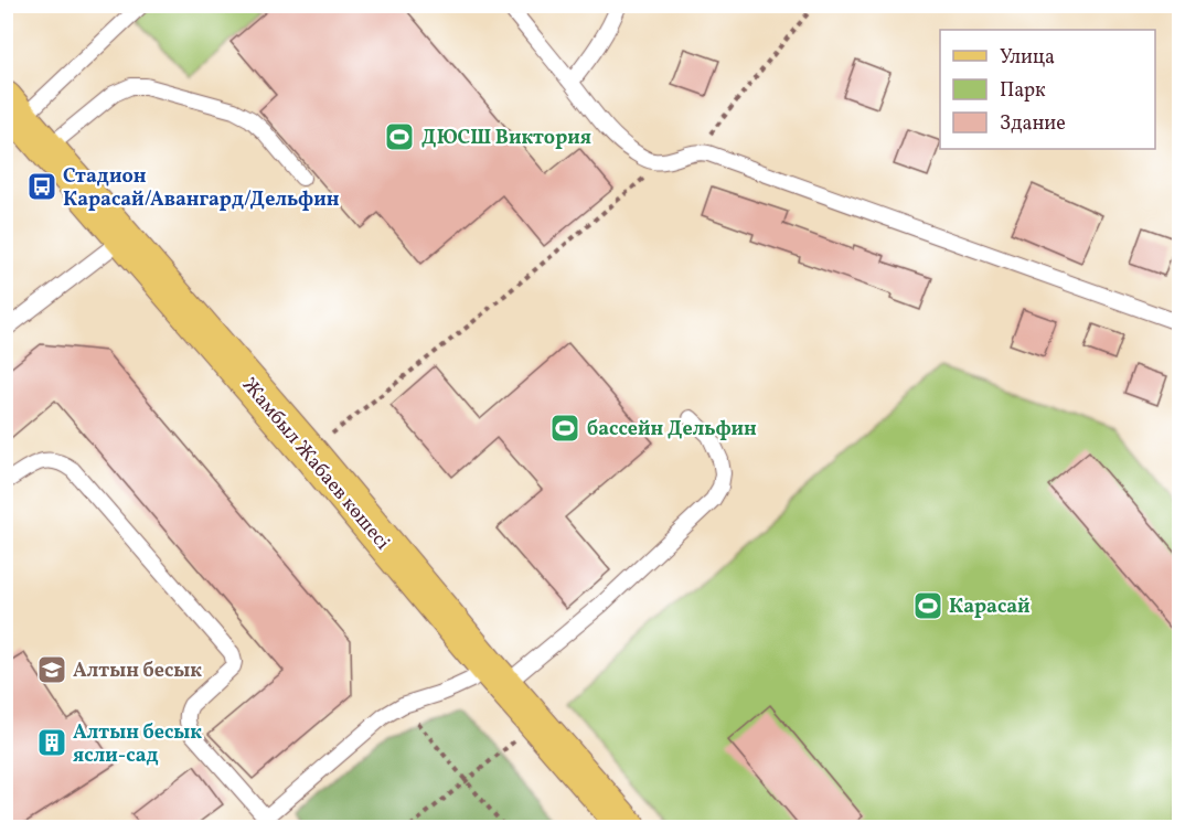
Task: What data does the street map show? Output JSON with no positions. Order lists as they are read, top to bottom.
{
  "streets": {
    "main road": ["Жамбыл Жабаев көшесі"]
  },
  "places": {
    "sports": ["ДЮСШ Виктория", "бассейн Дельфин", "Карасай"],
    "bus stop": ["Стадион Карасай/Авангард/Дельфин"],
    "school or university": ["Алтын бесык"],
    "building": ["Алтын бесык ясли-сад"]
  },
  "legend": ["Улица", "Парк", "Здание"]
}
